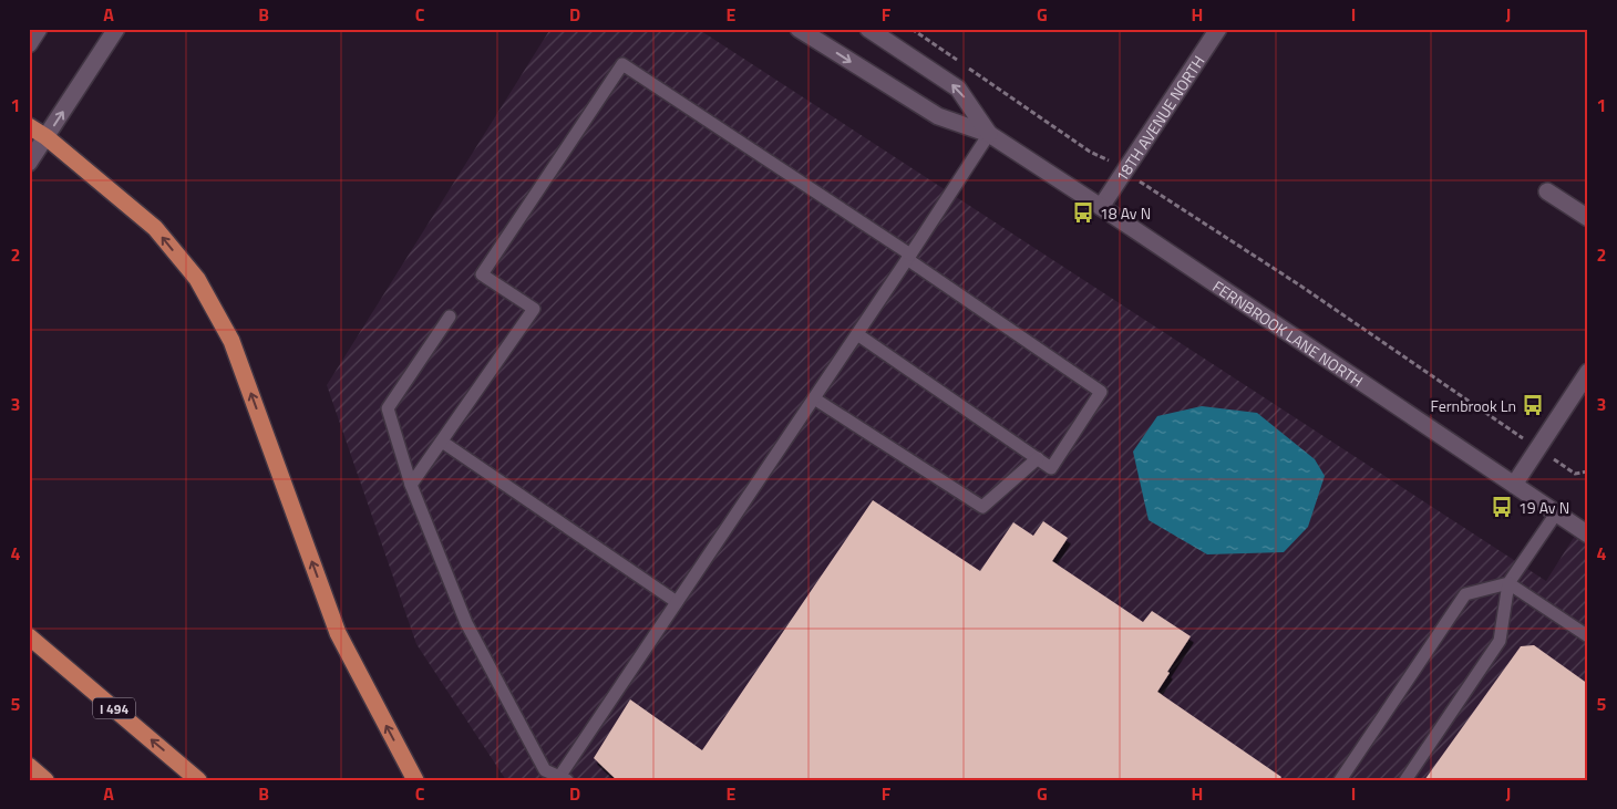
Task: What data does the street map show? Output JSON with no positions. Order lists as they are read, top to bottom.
{
  "streets": {
    "highway": ["I 494"],
    "street": ["18TH AVENUE NORTH", "FERNBROOK LANE NORTH"]
  },
  "crossings": [
    ["18TH AVENUE NORTH", "FERNBROOK LANE NORTH"]
  ],
  "places": {
    "bus stop": ["18 Av N", "Fernbrook Ln", "19 Av N"]
  },
  "grid": {
    "columns": [
      "A",
      "B",
      "C",
      "D",
      "E",
      "F",
      "G",
      "H",
      "I",
      "J"
    ],
    "rows": [
      "1",
      "2",
      "3",
      "4",
      "5"
    ]
  }
}
